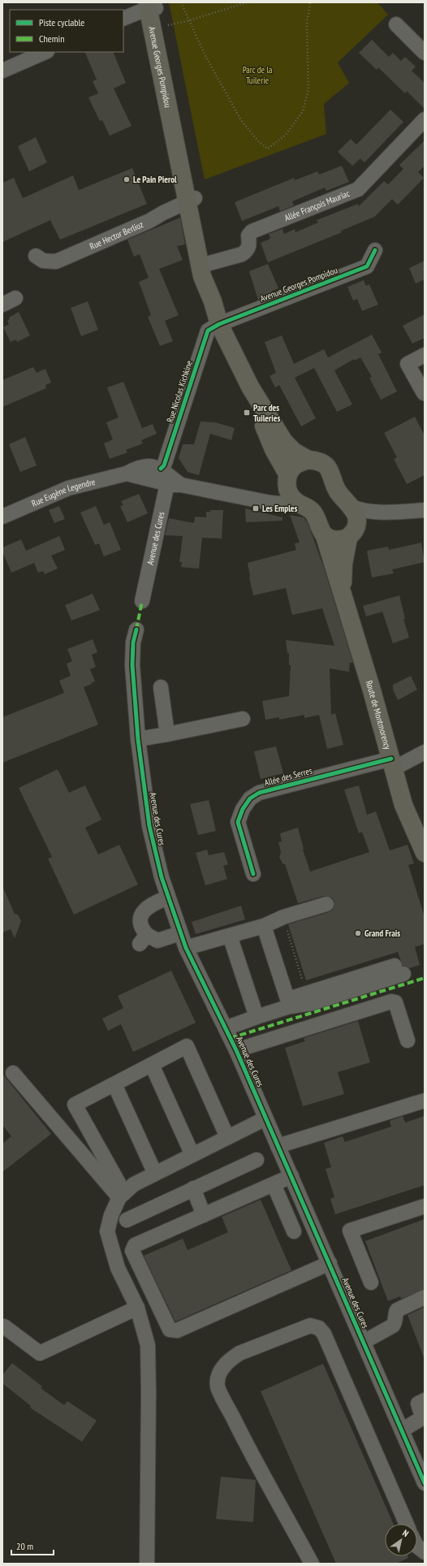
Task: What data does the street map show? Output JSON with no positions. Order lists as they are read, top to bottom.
{
  "streets": {
    "main road": ["Avenue Georges Pompidou", "Route de Montmorency"],
    "street": [
      "Allée François Mauriac",
      "Rue Hector Berlioz",
      "Rue Nicolas Kichkine",
      "Rue Eugène Legendre",
      "Avenue des Cures",
      "Allée des Serres"
    ]
  },
  "crossings": [
    ["Avenue Georges Pompidou", "Allée François Mauriac"],
    ["Avenue Georges Pompidou", "Rue Hector Berlioz"],
    ["Avenue Georges Pompidou", "Rue Nicolas Kichkine"],
    ["Avenue Georges Pompidou", "Rue Eugène Legendre"],
    ["Avenue Georges Pompidou", "Route de Montmorency"],
    ["Rue Nicolas Kichkine", "Rue Eugène Legendre"],
    ["Rue Nicolas Kichkine", "Avenue des Cures"],
    ["Rue Eugène Legendre", "Avenue des Cures"],
    ["Rue Eugène Legendre", "Route de Montmorency"],
    ["Route de Montmorency", "Allée des Serres"]
  ],
  "parks": ["Parc de la Tuilerie"],
  "places": {
    "other": ["Le Pain Pierol", "Grand Frais"],
    "transit": ["Parc des Tuileries", "Les Emples"]
  },
  "legend": ["Piste cyclable", "Chemin"],
  "scale_bar": "20 m",
  "north": "top right"
}
